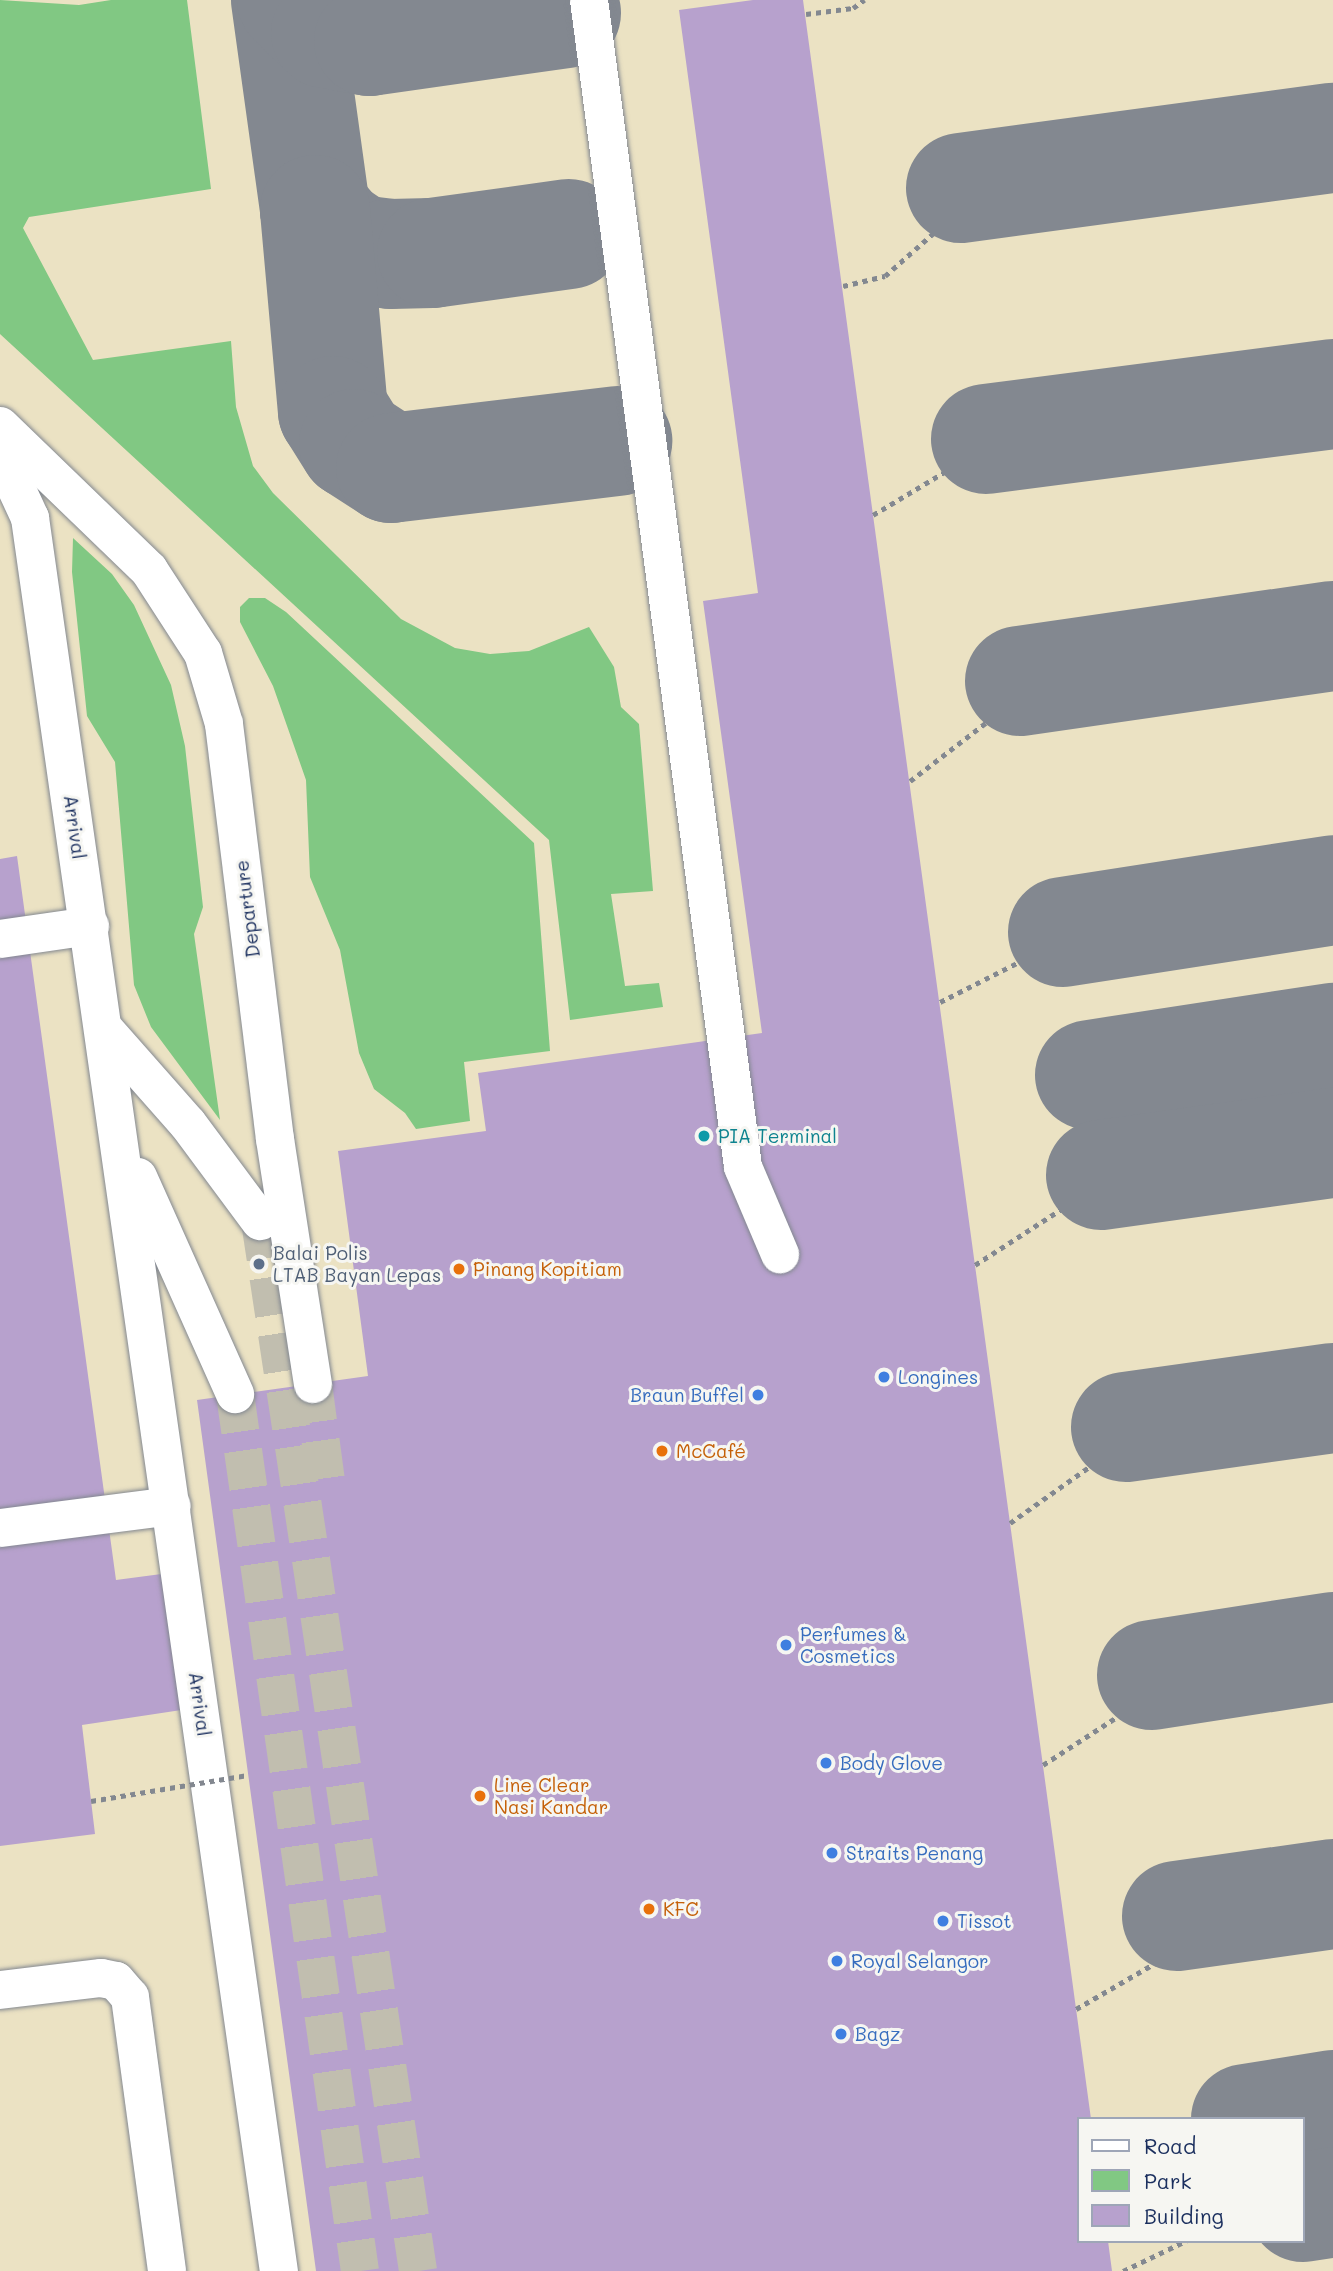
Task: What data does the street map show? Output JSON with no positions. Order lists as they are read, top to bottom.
{
  "streets": {
    "street": ["Arrival", "Departure"]
  },
  "places": [
    "PIA Terminal",
    "Balai Polis LTAB Bayan Lepas",
    "Pinang Kopitiam",
    "Longines",
    "Braun Buffel",
    "McCafé",
    "Perfumes & Cosmetics",
    "Body Glove",
    "Line Clear Nasi Kandar",
    "Straits Penang",
    "KFC",
    "Tissot",
    "Royal Selangor",
    "Bagz"
  ],
  "legend": ["Road", "Park", "Building"]
}
